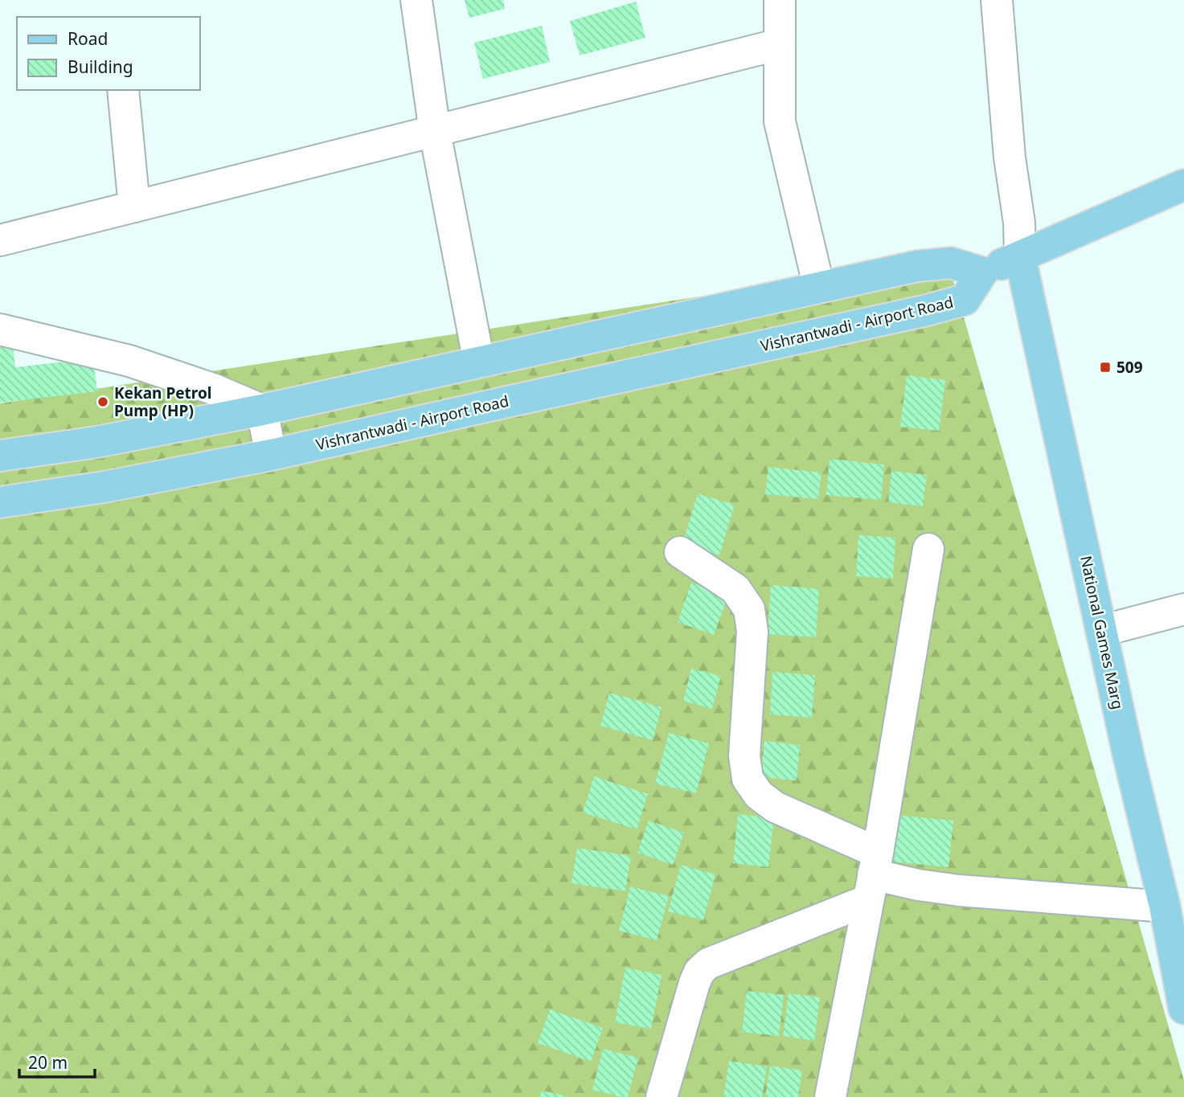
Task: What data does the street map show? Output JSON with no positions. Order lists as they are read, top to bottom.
{
  "streets": {
    "main road": ["Vishrantwadi - Airport Road", "National Games Marg"]
  },
  "places": {
    "transit": ["509"],
    "other": ["Kekan Petrol Pump (HP)"]
  },
  "legend": ["Road", "Building"],
  "scale_bar": "20 m"
}
